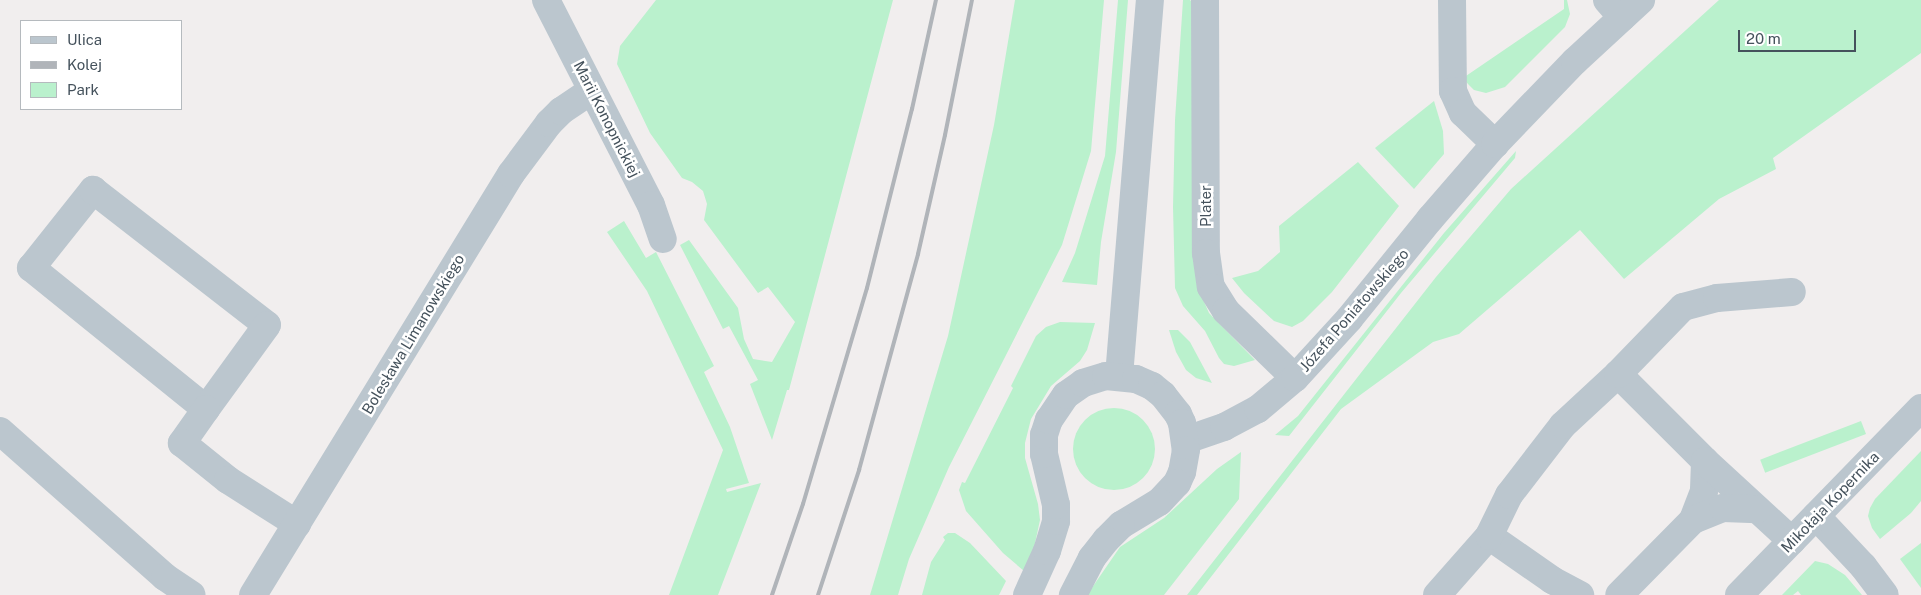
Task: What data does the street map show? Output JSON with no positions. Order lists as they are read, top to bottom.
{
  "streets": {
    "street": [
      "Marii Konopnickiej",
      "Plater",
      "Józefa Poniatowskiego",
      "Bolesława Limanowskiego",
      "Mikołaja Kopernika"
    ]
  },
  "crossings": [
    ["Marii Konopnickiej", "Bolesława Limanowskiego"],
    ["Plater", "Józefa Poniatowskiego"]
  ],
  "legend": ["Ulica", "Kolej", "Park"],
  "scale_bar": "20 m"
}
